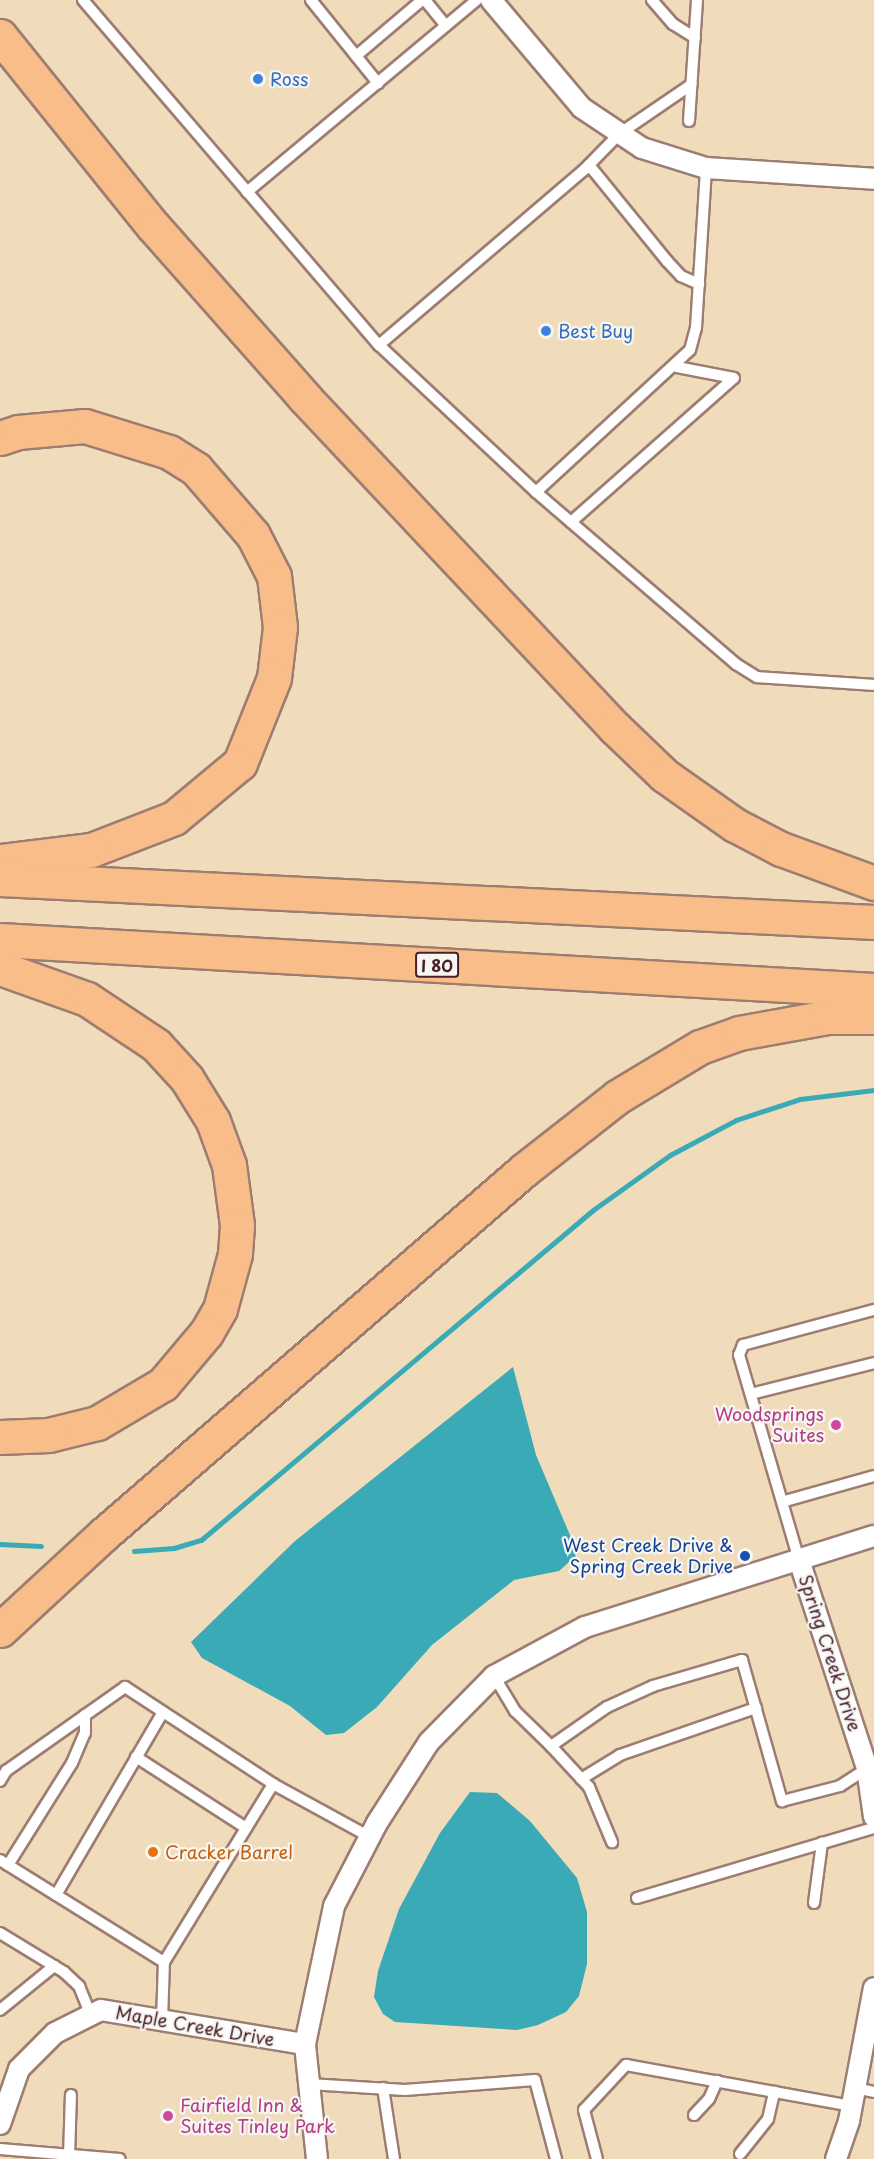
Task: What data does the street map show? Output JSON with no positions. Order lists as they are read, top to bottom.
{
  "streets": {
    "highway": ["I 80"],
    "street": ["Spring Creek Drive", "Maple Creek Drive"]
  },
  "places": [
    "Ross",
    "Best Buy",
    "Woodsprings Suites",
    "West Creek Drive & Spring Creek Drive",
    "Cracker Barrel",
    "Fairfield Inn & Suites Tinley Park"
  ]
}
